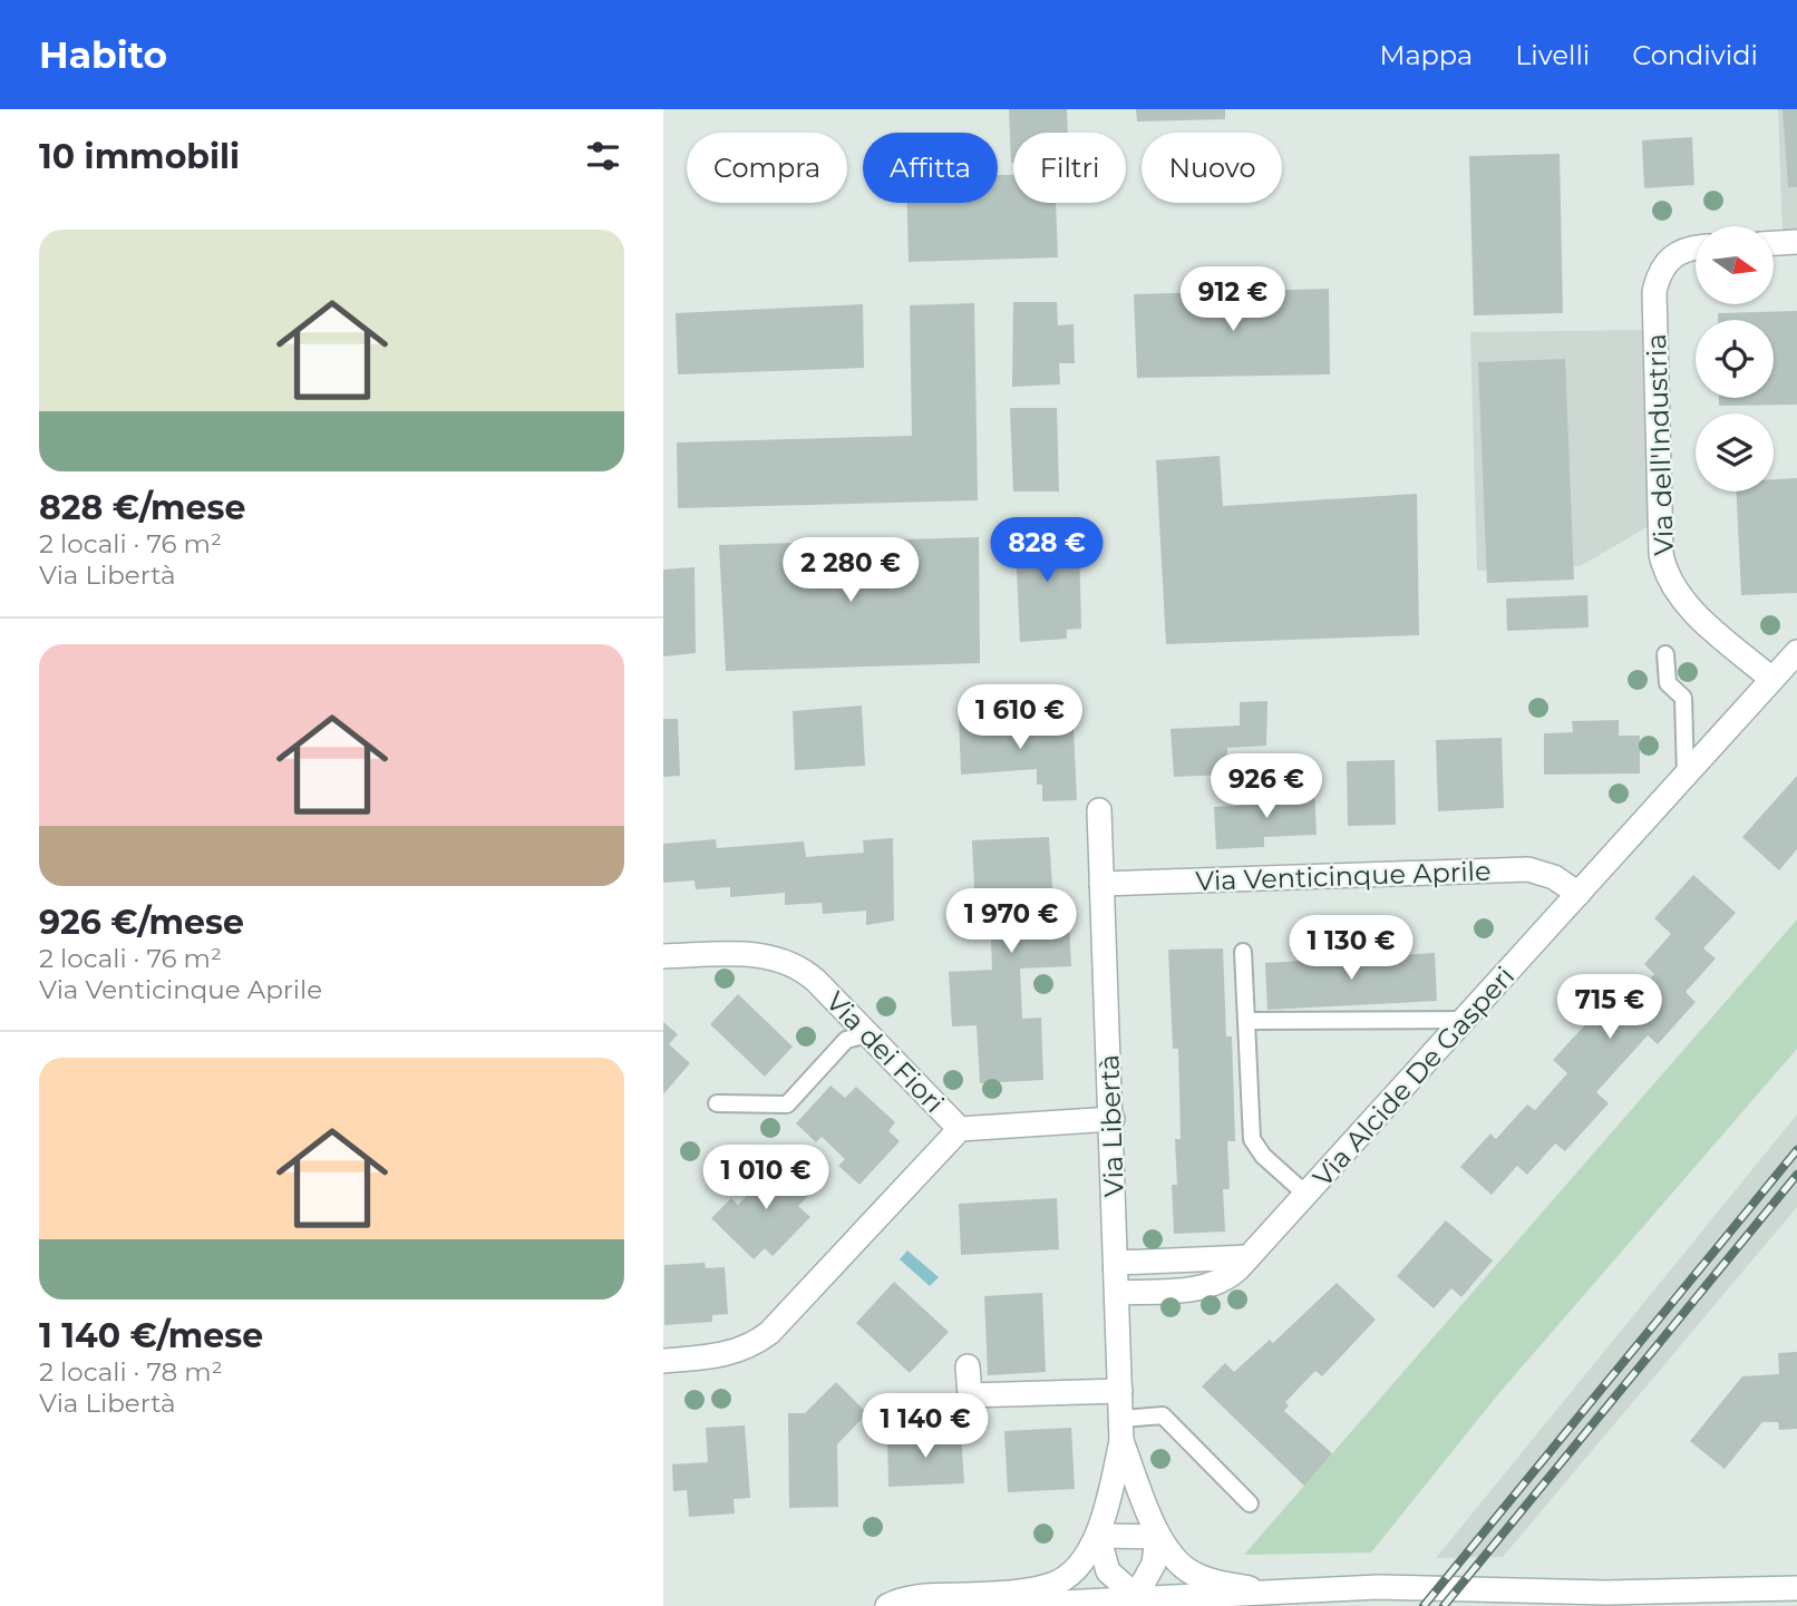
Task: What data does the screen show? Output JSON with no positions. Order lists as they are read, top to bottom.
{
  "streets": {
    "street": [
      "Via dell'Industria",
      "Via Venticinque Aprile",
      "Via dei Fiori",
      "Via Alcide De Gasperi",
      "Via Libertà"
    ]
  },
  "crossings": [
    ["Via dell'Industria", "Via Alcide De Gasperi"],
    ["Via Venticinque Aprile", "Via Alcide De Gasperi"],
    ["Via Venticinque Aprile", "Via Libertà"],
    ["Via dei Fiori", "Via Libertà"],
    ["Via Alcide De Gasperi", "Via Libertà"]
  ],
  "north": "right",
  "page": {
    "header": "Habito",
    "nav": ["Mappa", "Livelli", "Condividi"],
    "heading": "10 immobili",
    "chip": [
      "Compra",
      "Affitta",
      "Filtri",
      "Nuovo"
    ],
    "list": [
      {
        "name": "828 €/mese",
        "note": "2 locali · 76 m² · Via Libertà"
      },
      {
        "name": "926 €/mese",
        "note": "2 locali · 76 m² · Via Venticinque Aprile"
      },
      {
        "name": "1 140 €/mese",
        "note": "2 locali · 78 m² · Via Libertà"
      }
    ],
    "price": [
      "912 €",
      "828 €",
      "2 280 €",
      "1 610 €",
      "926 €",
      "1 970 €",
      "1 130 €",
      "715 €",
      "1 010 €",
      "1 140 €"
    ]
  }
}
